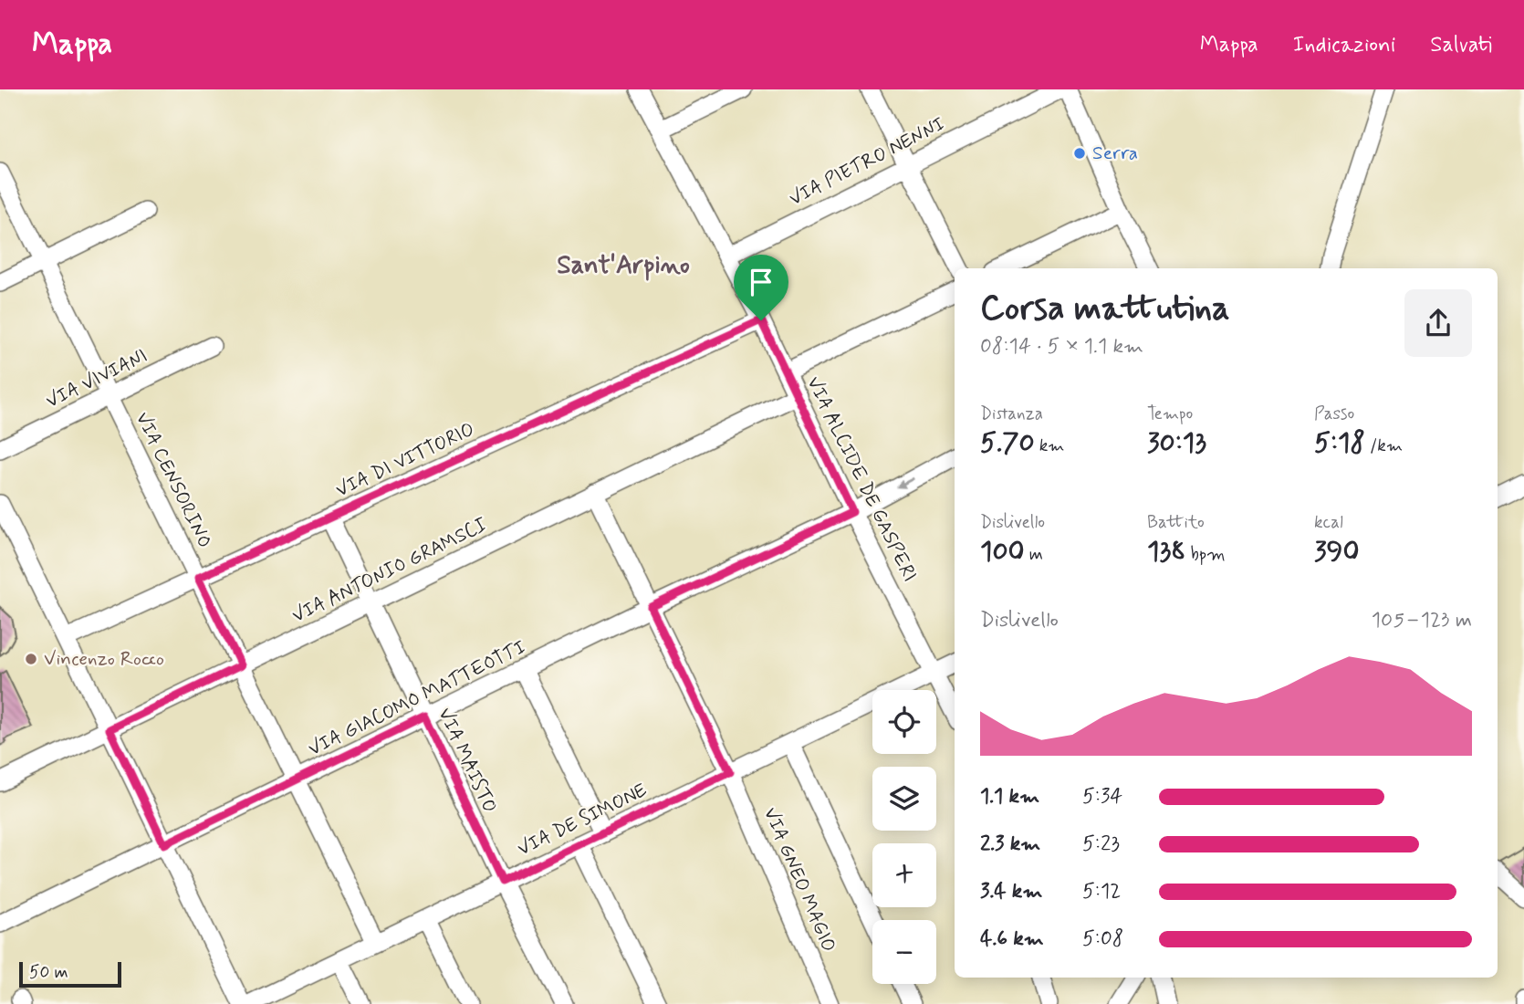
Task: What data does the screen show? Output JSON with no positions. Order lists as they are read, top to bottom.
{
  "streets": {
    "street": [
      "VIA PIETRO NENNI",
      "VIA VIVIANI",
      "VIA DI VITTORIO",
      "VIA ALCIDE DE GASPERI",
      "VIA CENSORINO",
      "VIA ANTONIO GRAMSCI",
      "VIA GIACOMO MATTEOTTI",
      "VIA MAISTO",
      "VIA DE SIMONE",
      "VIA GNEO MAGIO"
    ]
  },
  "crossings": [
    ["VIA PIETRO NENNI", "VIA ALCIDE DE GASPERI"],
    ["VIA VIVIANI", "VIA CENSORINO"],
    ["VIA DI VITTORIO", "VIA ALCIDE DE GASPERI"],
    ["VIA DI VITTORIO", "VIA CENSORINO"],
    ["VIA DI VITTORIO", "VIA MAISTO"],
    ["VIA ALCIDE DE GASPERI", "VIA ANTONIO GRAMSCI"],
    ["VIA ALCIDE DE GASPERI", "VIA GIACOMO MATTEOTTI"],
    ["VIA ALCIDE DE GASPERI", "VIA DE SIMONE"],
    ["VIA CENSORINO", "VIA ANTONIO GRAMSCI"],
    ["VIA CENSORINO", "VIA GIACOMO MATTEOTTI"],
    ["VIA CENSORINO", "VIA DE SIMONE"],
    ["VIA ANTONIO GRAMSCI", "VIA MAISTO"],
    ["VIA ANTONIO GRAMSCI", "VIA GNEO MAGIO"],
    ["VIA GIACOMO MATTEOTTI", "VIA MAISTO"],
    ["VIA GIACOMO MATTEOTTI", "VIA GNEO MAGIO"],
    ["VIA MAISTO", "VIA DE SIMONE"],
    ["VIA DE SIMONE", "VIA GNEO MAGIO"]
  ],
  "districts": ["Sant'Arpino"],
  "places": ["Serra", "Vincenzo Rocco"],
  "scale_bar": "50 m",
  "page": {
    "header": "Mappa",
    "nav": ["Mappa", "Indicazioni", "Salvati"],
    "heading": ["Corsa mattutina", "08:14 · 5 × 1.1 km"],
    "stats": [
      ["Distanza", "5.70 km"],
      ["Tempo", "30:13"],
      ["Passo", "5:18 /km"],
      ["Dislivello", "100 m"],
      ["Battito", "138 bpm"],
      ["kcal", "390"]
    ],
    "chart": ["Dislivello", "105–123 m"],
    "map_buttons": ["+", "−"],
    "list": [
      {
        "name": "1.1 km",
        "note": "5:34"
      },
      {
        "name": "2.3 km",
        "note": "5:23"
      },
      {
        "name": "3.4 km",
        "note": "5:12"
      },
      {
        "name": "4.6 km",
        "note": "5:08"
      }
    ],
    "scale": "50 m"
  }
}
